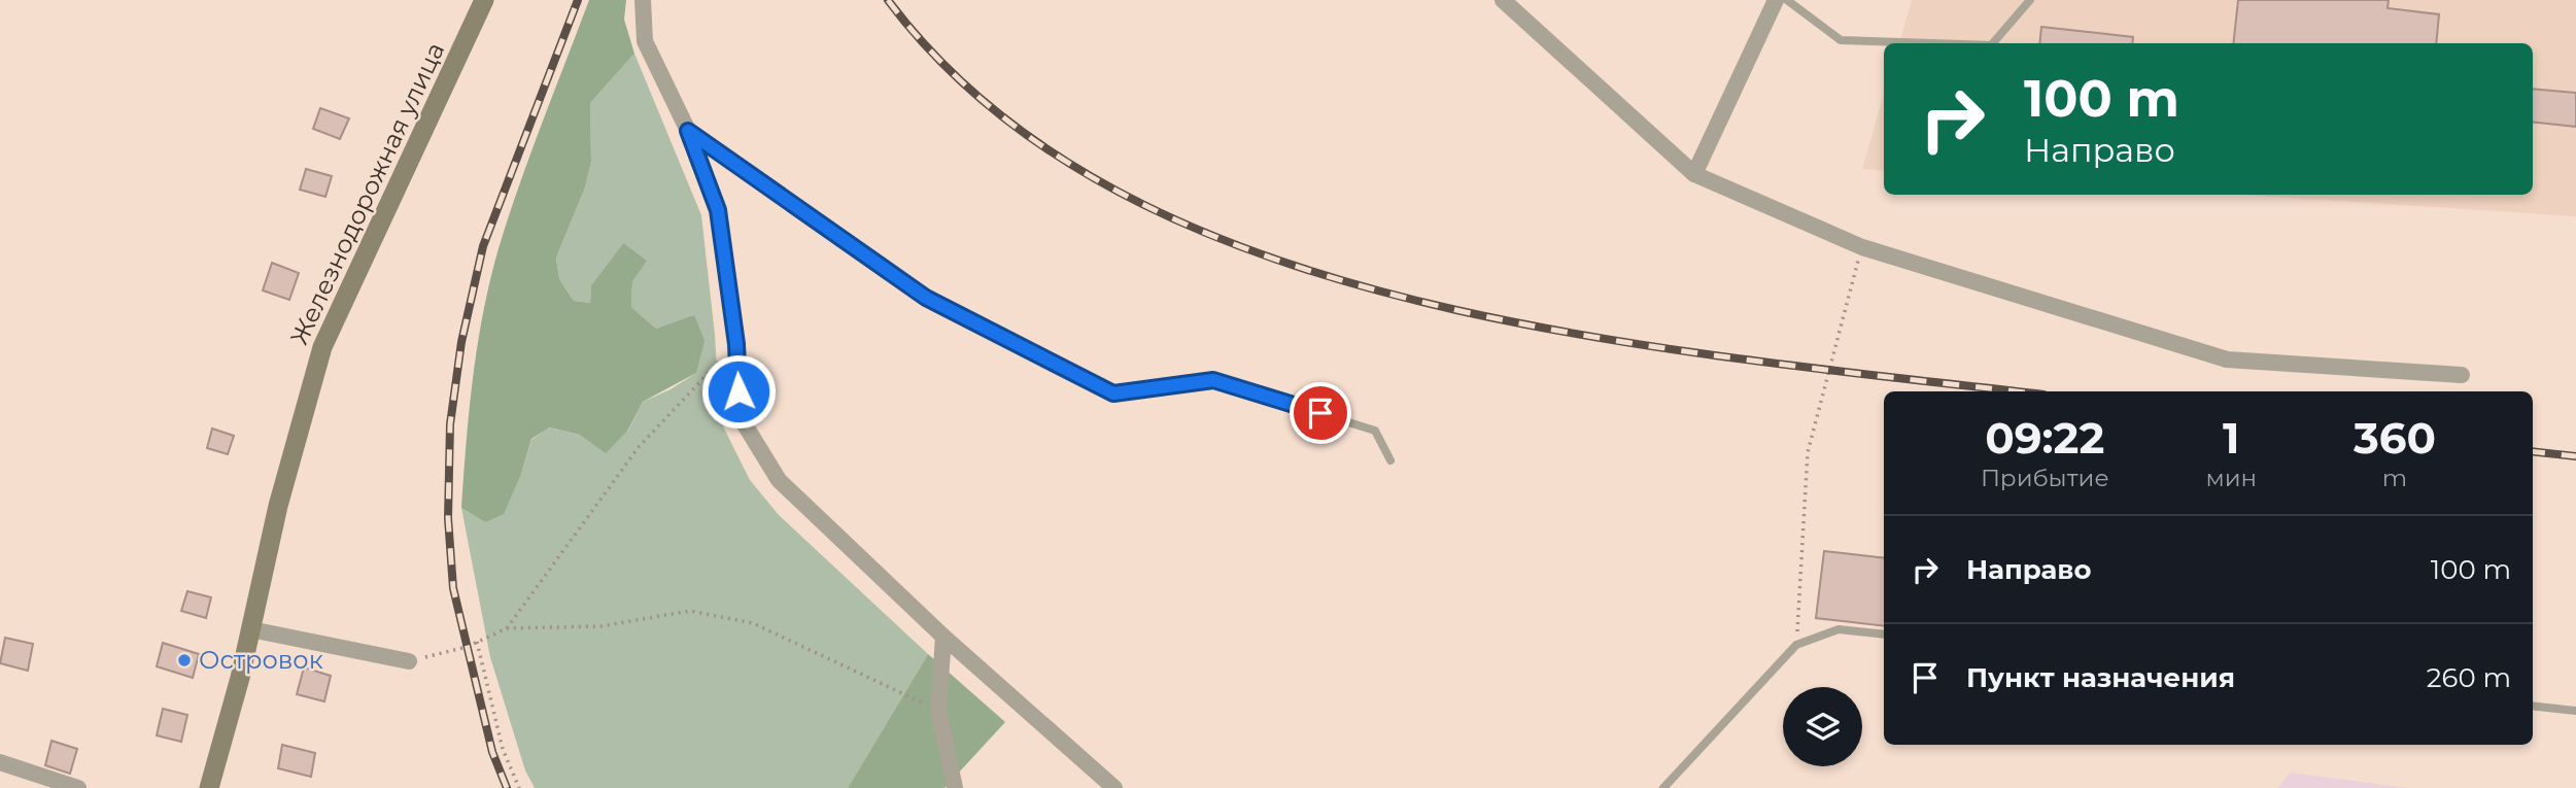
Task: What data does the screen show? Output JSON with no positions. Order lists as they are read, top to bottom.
{
  "streets": {
    "main road": ["Железнодорожная улица"]
  },
  "places": ["Островок"],
  "page": {
    "turn": ["100 m", "Направо"],
    "eta": [
      "09:22",
      "Прибытие",
      "1",
      "мин",
      "360",
      "m"
    ],
    "list": [
      {
        "name": "Направо",
        "value": "100 m"
      },
      {
        "name": "Пункт назначения",
        "value": "260 m"
      }
    ]
  }
}
